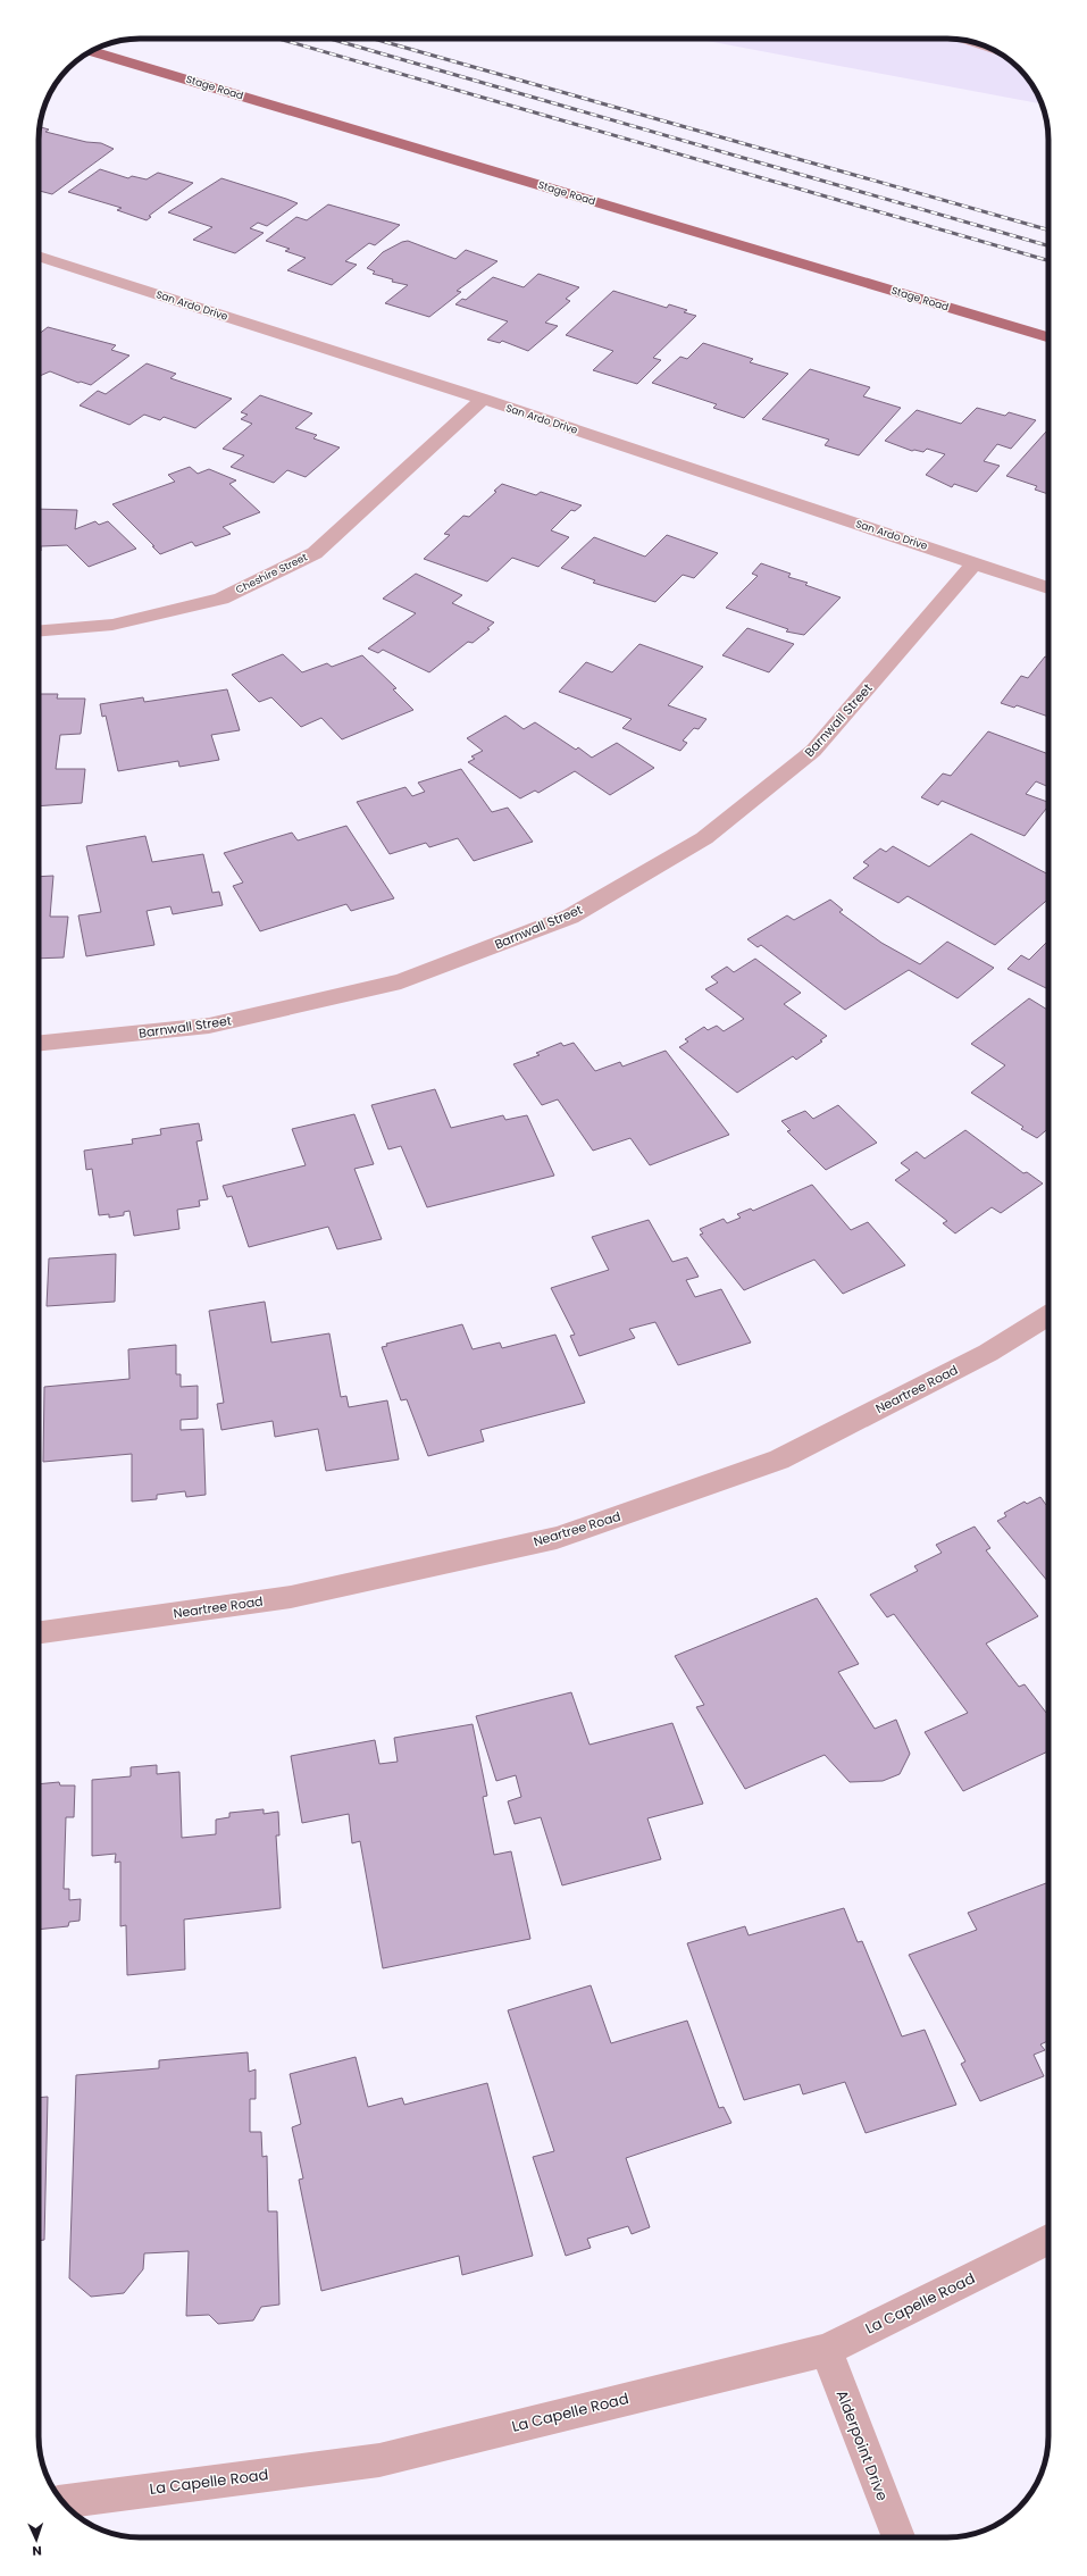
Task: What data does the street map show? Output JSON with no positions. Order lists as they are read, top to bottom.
{
  "streets": {
    "main road": ["Stage Road"],
    "street": [
      "San Ardo Drive",
      "Cheshire Street",
      "Barnwall Street",
      "Neartree Road",
      "La Capelle Road",
      "Alderpoint Drive"
    ]
  },
  "crossings": [
    ["San Ardo Drive", "Cheshire Street"],
    ["San Ardo Drive", "Barnwall Street"],
    ["La Capelle Road", "Alderpoint Drive"]
  ],
  "north": "bottom"
}
